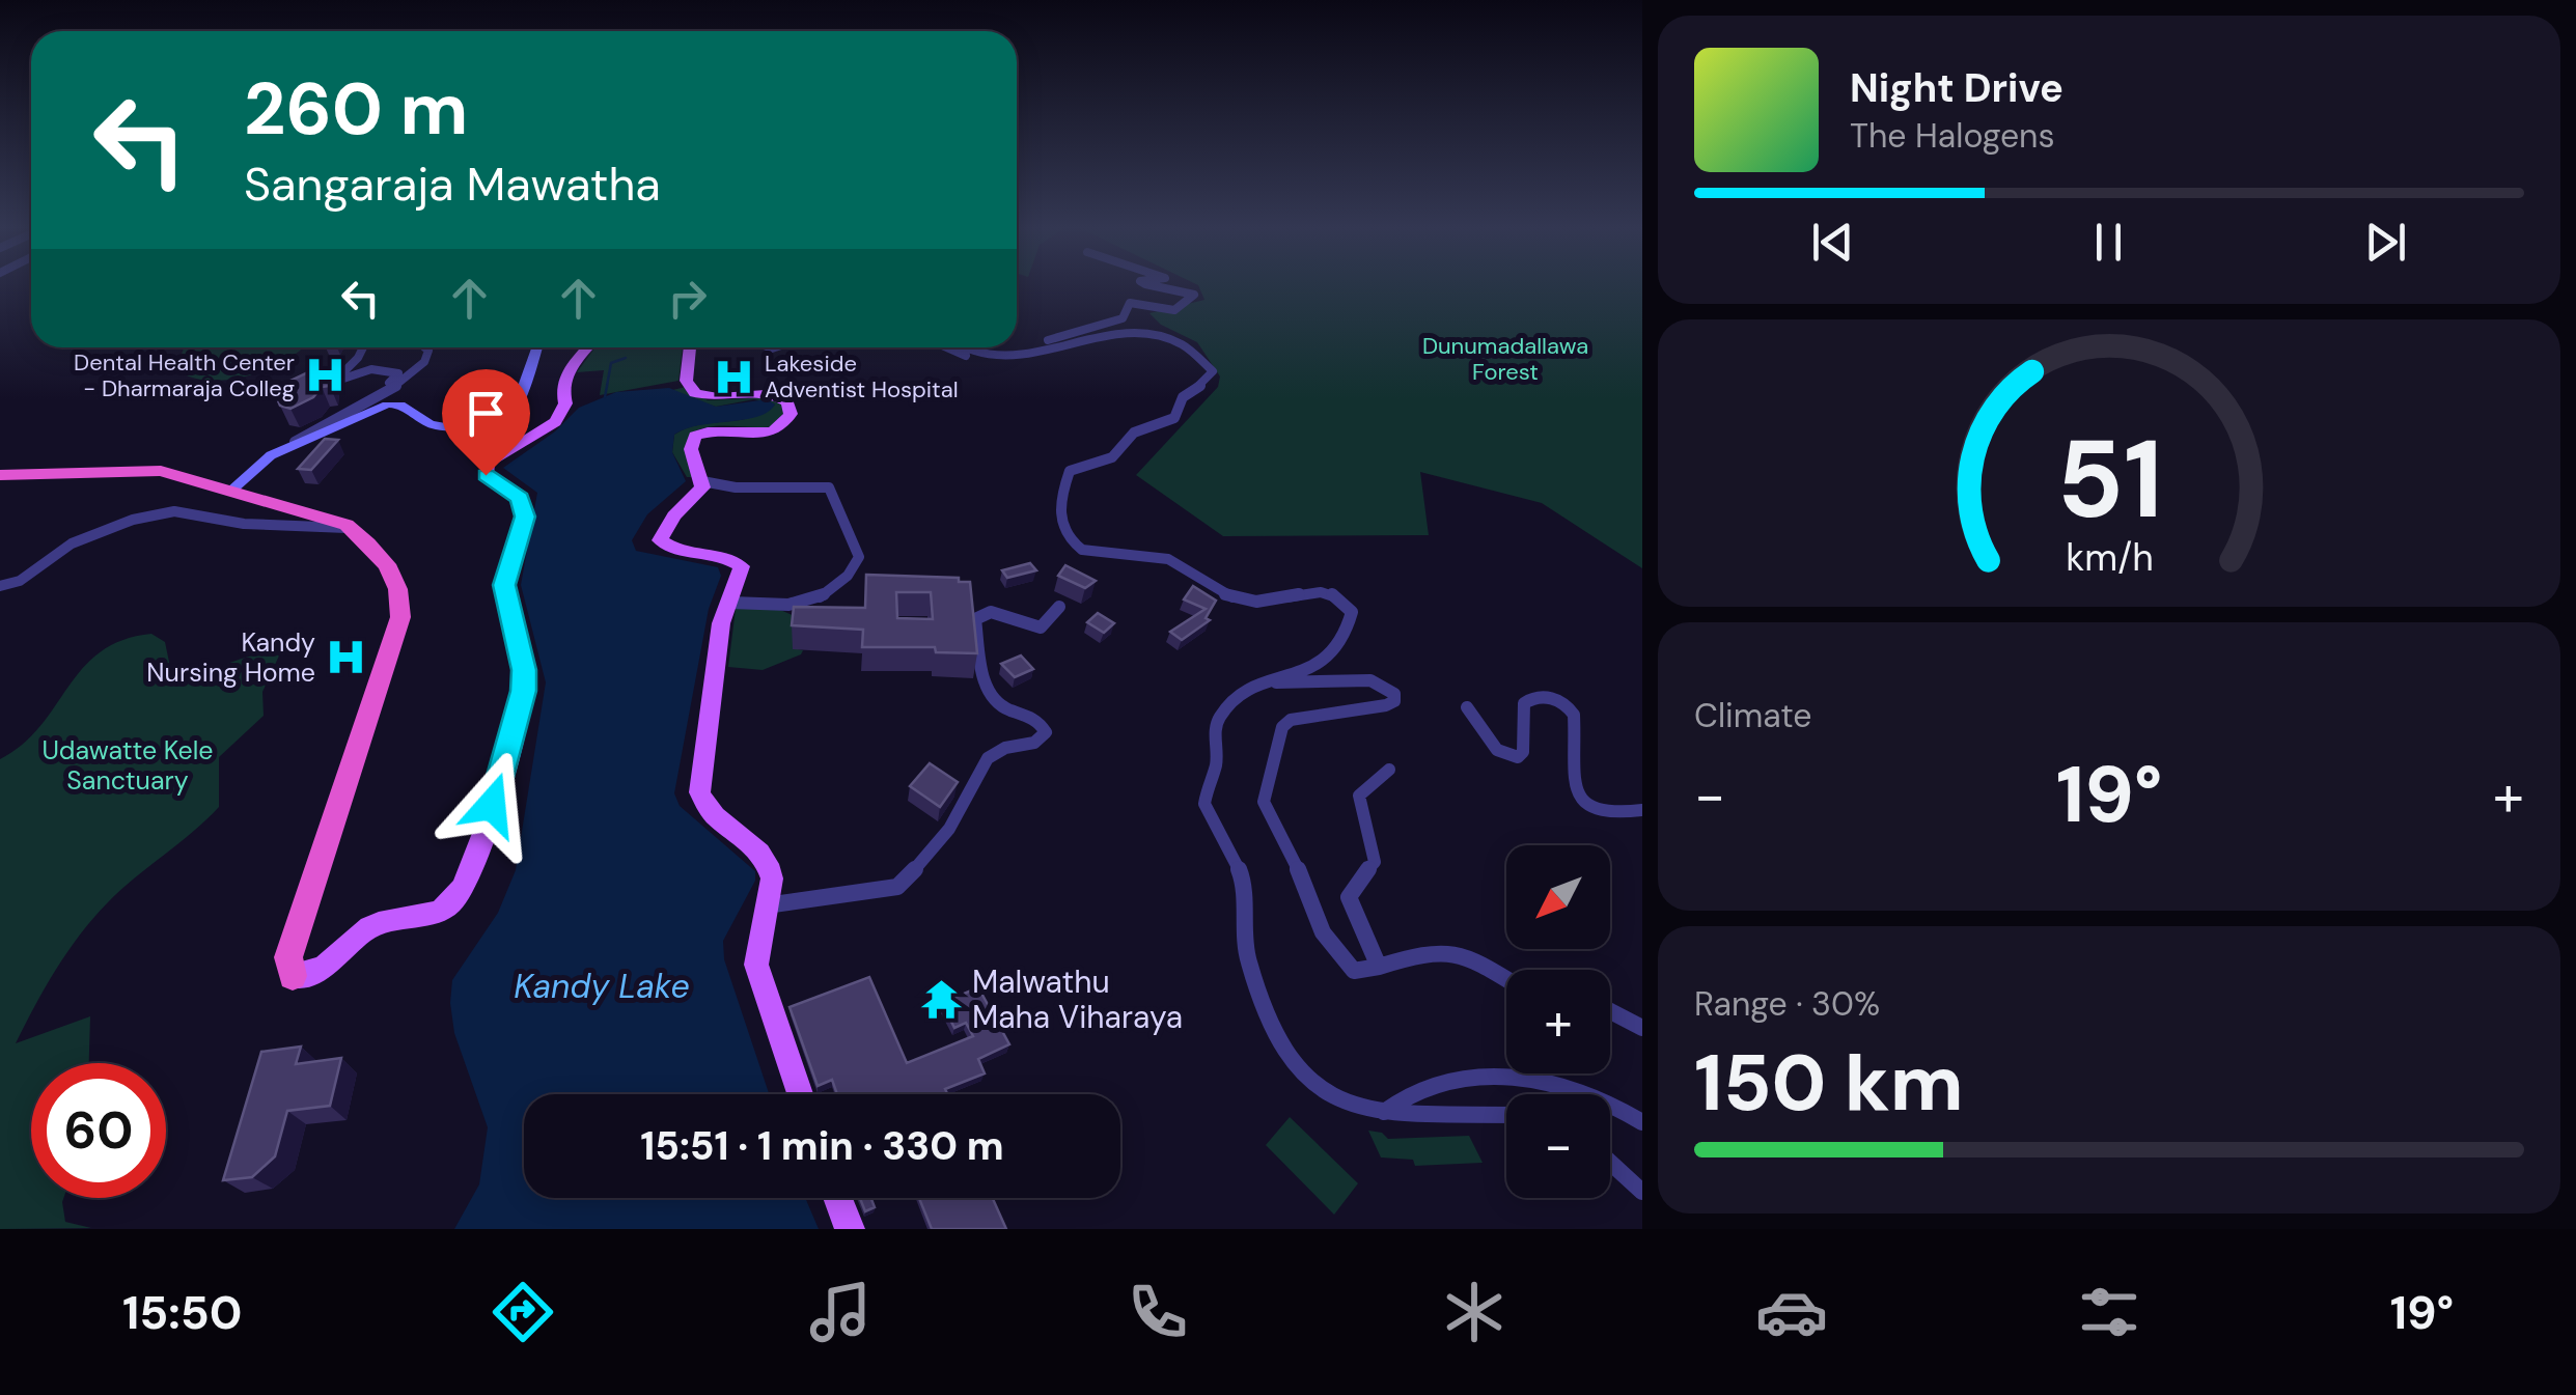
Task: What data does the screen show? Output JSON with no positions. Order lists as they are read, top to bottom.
{
  "water": ["Kandy Lake"],
  "parks": ["Dunumadallawa Forest", "Udawatte Kele Sanctuary"],
  "places": {
    "hospital": ["Dental Health Center - Dharmaraja Colleg", "Lakeside Adventist Hospital", "Kandy Nursing Home"],
    "temple": ["Malwathu Maha Viharaya"]
  },
  "north": "bottom left",
  "page": {
    "turn": ["260 m", "Sangaraja Mawatha"],
    "song": ["Night Drive", "The Halogens"],
    "tile": [
      "Climate",
      ["Range · 30%", "150 km"]
    ],
    "heat": ["−", "19°", "+"],
    "map_buttons": ["+", "−"],
    "limit": "60",
    "trip": "15:51 · 1 min · 330 m",
    "tabs": ["15:50", "19°"],
    "gauge": ["51", "km/h"]
  }
}
